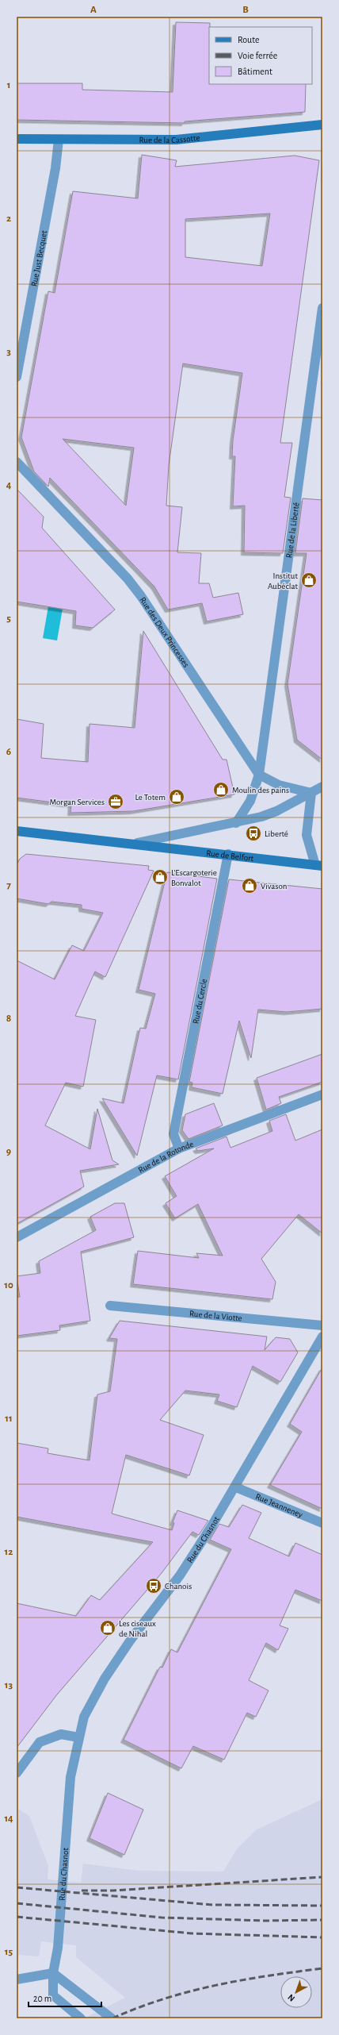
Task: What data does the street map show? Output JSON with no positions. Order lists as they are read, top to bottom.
{
  "streets": {
    "main road": ["Rue de la Cassotte", "Rue de Belfort"],
    "street": [
      "Rue Just Becquet",
      "Rue de la Liberté",
      "Rue des Deux Princesses",
      "Rue du Cercle",
      "Rue de la Rotonde",
      "Rue de la Viotte",
      "Rue Jeanneney",
      "Rue du Chasnot"
    ]
  },
  "crossings": [
    ["Rue de la Cassotte", "Rue Just Becquet"],
    ["Rue de la Liberté", "Rue des Deux Princesses"],
    ["Rue de la Liberté", "Rue de Belfort"],
    ["Rue des Deux Princesses", "Rue de Belfort"],
    ["Rue de Belfort", "Rue du Cercle"],
    ["Rue du Cercle", "Rue de la Rotonde"],
    ["Rue Jeanneney", "Rue du Chasnot"]
  ],
  "places": {
    "shop": [
      "Institut Aubéclat",
      "Moulin des pains",
      "Le Totem",
      "L’Escargoterie Bonvalot",
      "Vivason",
      "Les ciseaux de Nihal"
    ],
    "office": ["Morgan Services"],
    "bus stop": ["Liberté", "Chanois"]
  },
  "legend": ["Route", "Voie ferrée", "Bâtiment"],
  "scale_bar": "20 m",
  "north": "bottom left",
  "grid": {
    "columns": ["A", "B"],
    "rows": [
      "1",
      "2",
      "3",
      "4",
      "5",
      "6",
      "7",
      "8",
      "9",
      "10",
      "11",
      "12",
      "13",
      "14",
      "15"
    ]
  }
}
